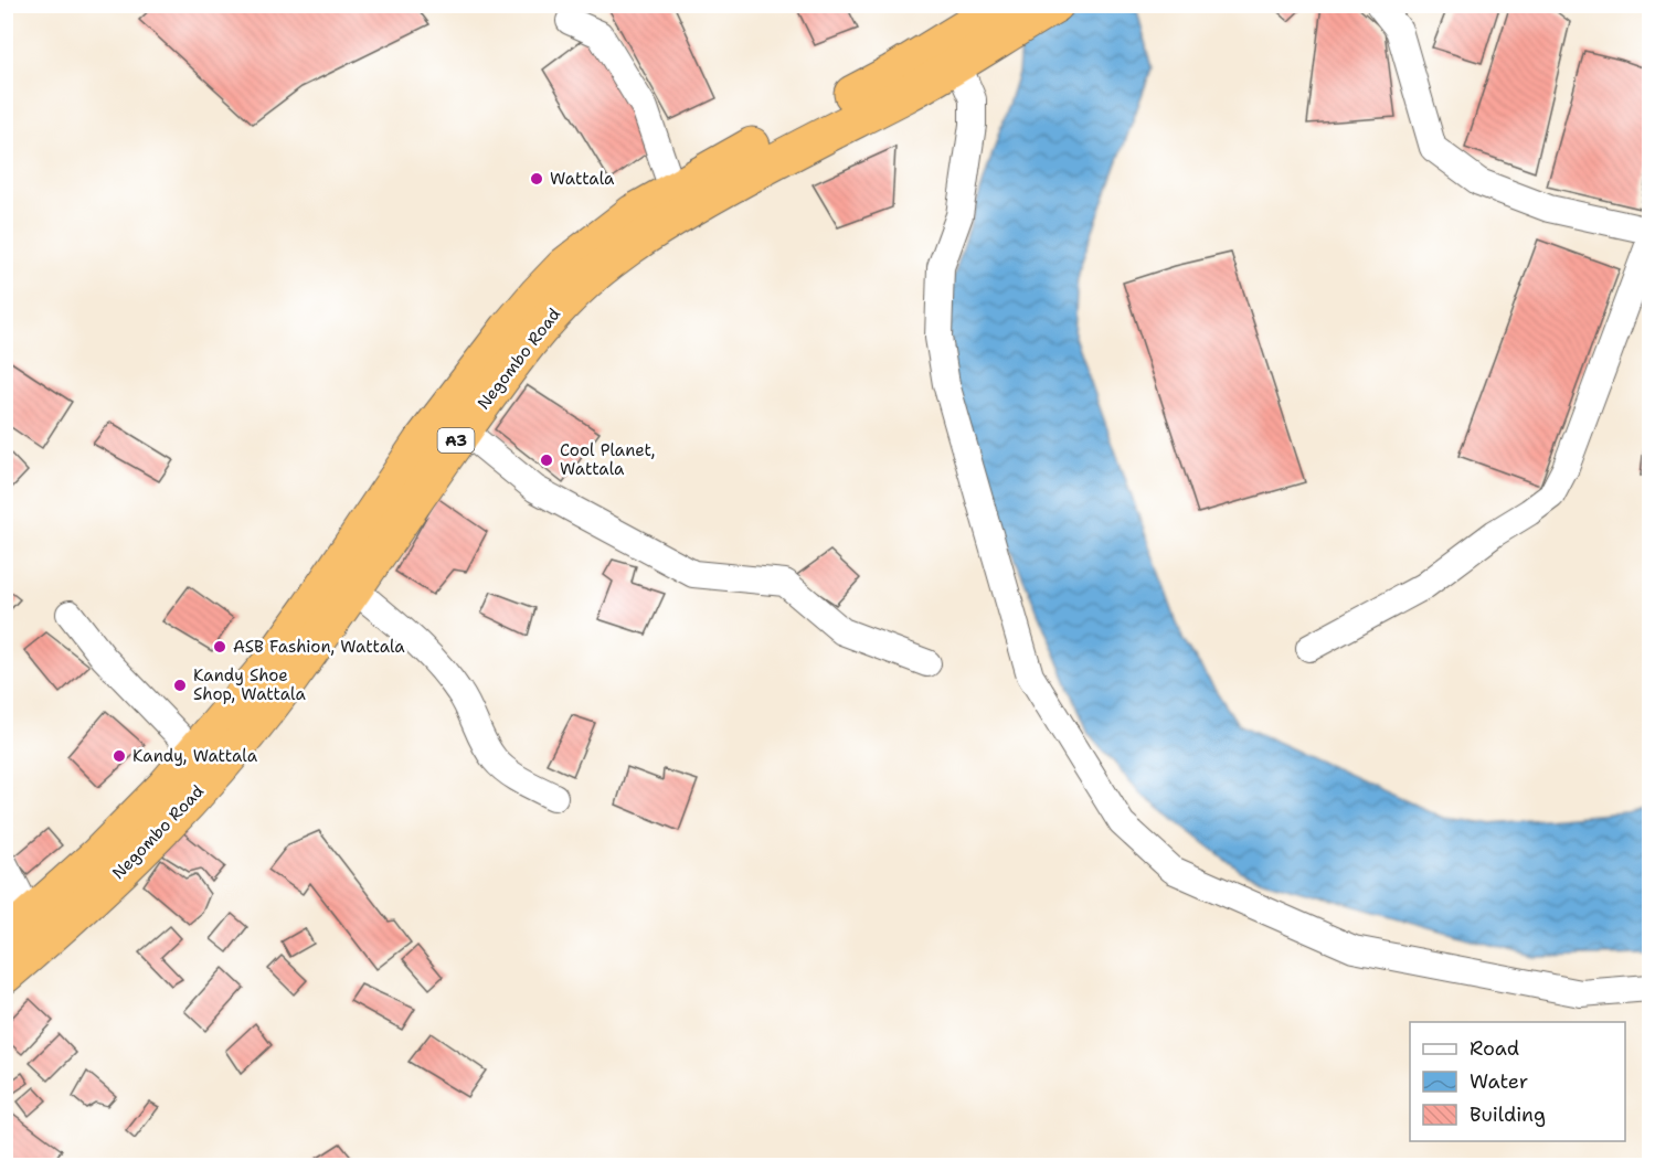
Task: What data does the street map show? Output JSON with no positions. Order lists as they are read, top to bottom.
{
  "streets": {
    "highway": ["Negombo Road", "A3"]
  },
  "places": [
    "Wattala",
    "Cool Planet, Wattala",
    "ASB Fashion, Wattala",
    "Kandy Shoe Shop, Wattala",
    "Kandy, Wattala"
  ],
  "legend": ["Road", "Water", "Building"]
}
